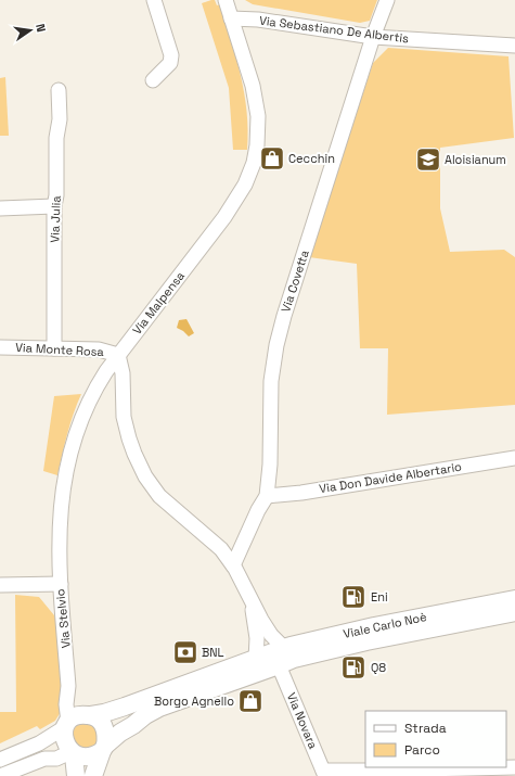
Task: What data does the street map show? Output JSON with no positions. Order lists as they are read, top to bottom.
{
  "streets": {
    "main road": ["Viale Carlo Noè"],
    "street": [
      "Via Sebastiano De Albertis",
      "Via Julia",
      "Via Covetta",
      "Via Malpensa",
      "Via Monte Rosa",
      "Via Don Davide Albertario",
      "Via Stelvio",
      "Via Novara"
    ]
  },
  "crossings": [
    ["Via Sebastiano De Albertis", "Via Covetta"],
    ["Via Sebastiano De Albertis", "Via Malpensa"],
    ["Via Julia", "Via Monte Rosa"],
    ["Via Covetta", "Via Don Davide Albertario"],
    ["Via Malpensa", "Via Monte Rosa"],
    ["Via Malpensa", "Via Stelvio"],
    ["Via Stelvio", "Viale Carlo Noè"],
    ["Viale Carlo Noè", "Via Novara"]
  ],
  "places": {
    "shop": ["Cecchin", "Borgo Agnello"],
    "school or university": ["Aloisianum"],
    "fuel station": ["Eni", "Q8"],
    "bank": ["BNL"]
  },
  "legend": ["Strada", "Parco"],
  "north": "right"
}
